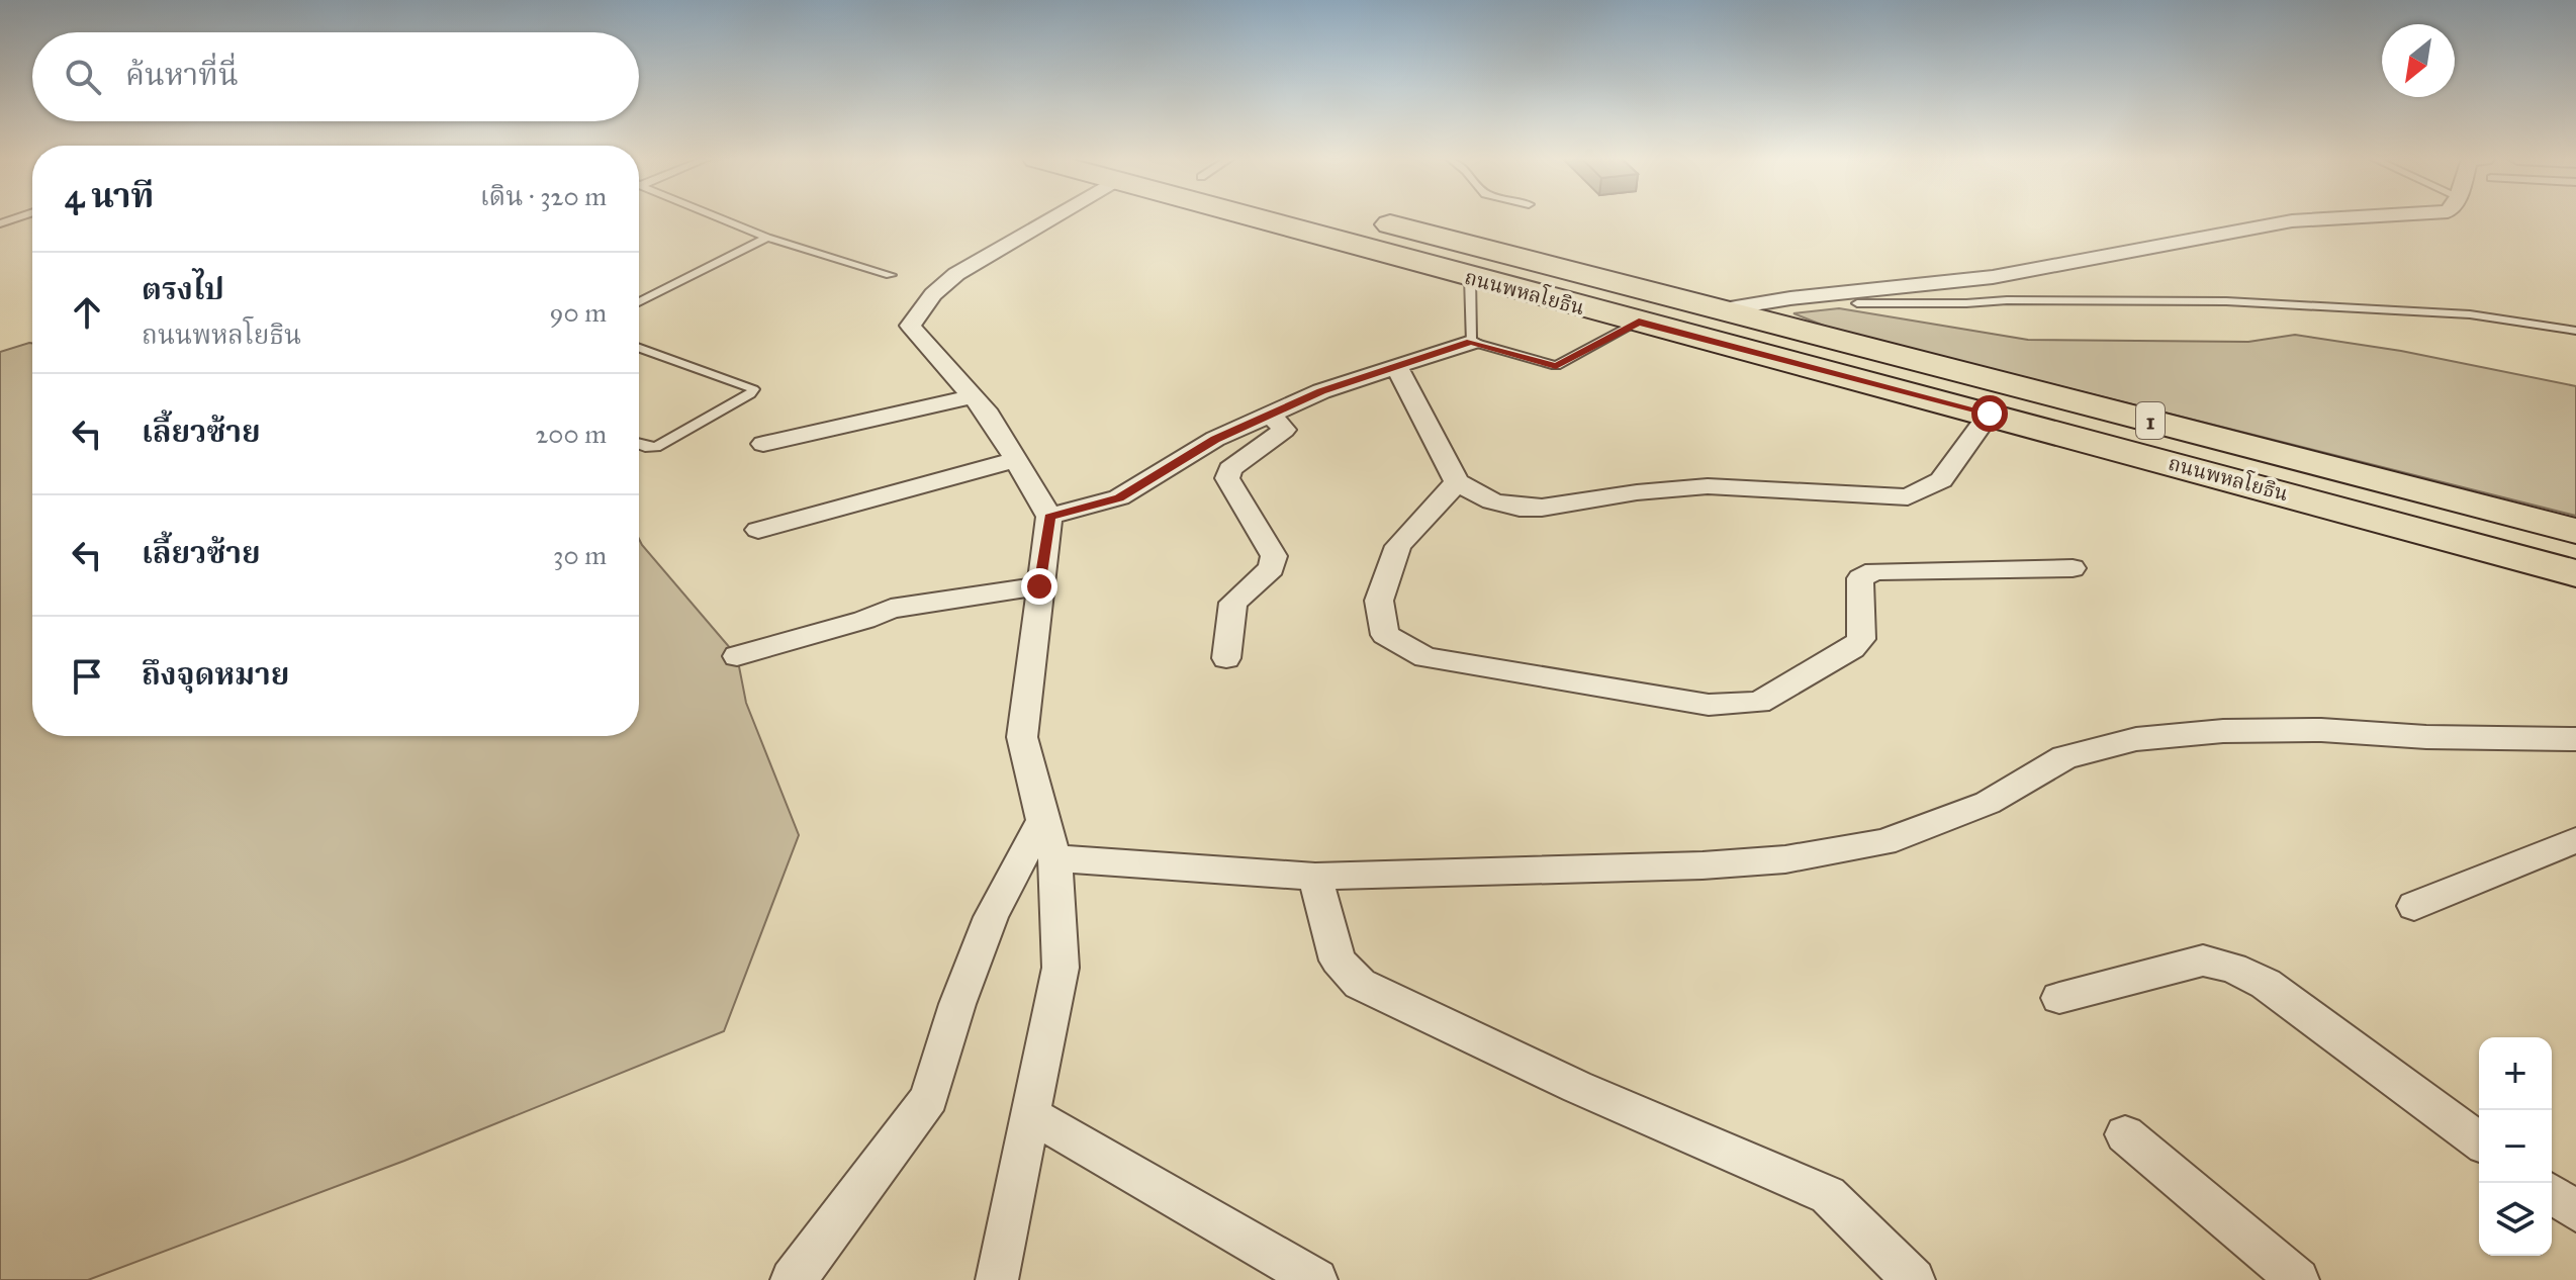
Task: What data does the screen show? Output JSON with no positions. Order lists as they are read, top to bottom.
{
  "streets": {
    "main road": ["ถนนพหลโยธิน", "1"]
  },
  "north": "bottom left",
  "page": {
    "search": "ค้นหาที่นี่",
    "heading": ["4 นาที", "เดิน · 320 m"],
    "list": [
      ["ตรงไป", "ถนนพหลโยธิน", "90 m"],
      ["เลี้ยวซ้าย", "200 m"],
      ["เลี้ยวซ้าย", "30 m"],
      "ถึงจุดหมาย"
    ],
    "map_buttons": ["+", "−"]
  }
}
